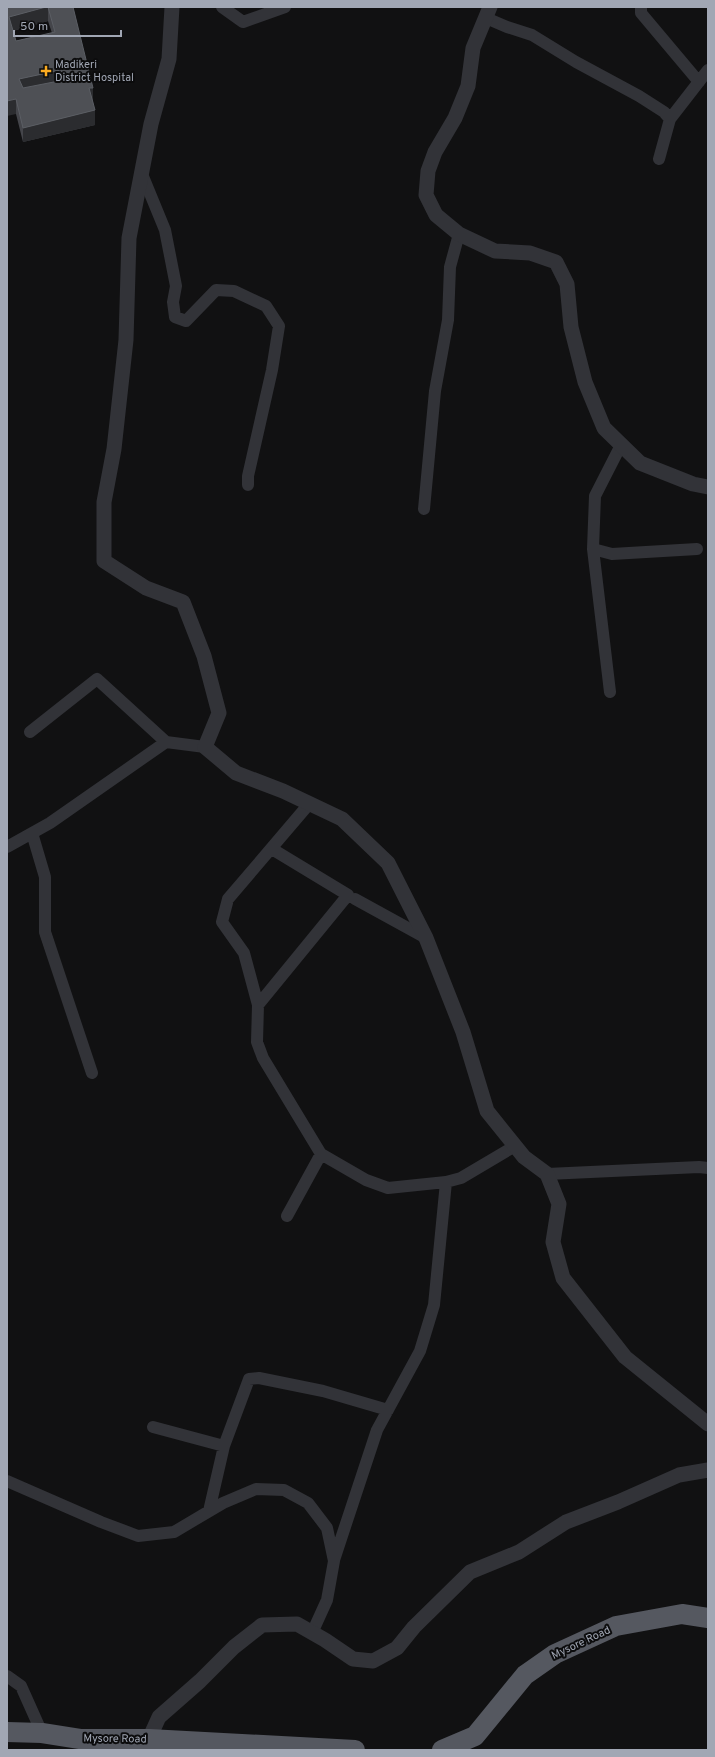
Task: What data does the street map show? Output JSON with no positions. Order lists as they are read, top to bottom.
{
  "streets": {
    "highway": ["Mysore Road"]
  },
  "places": {
    "health": ["Madikeri District Hospital"]
  },
  "scale_bar": "50 m"
}
